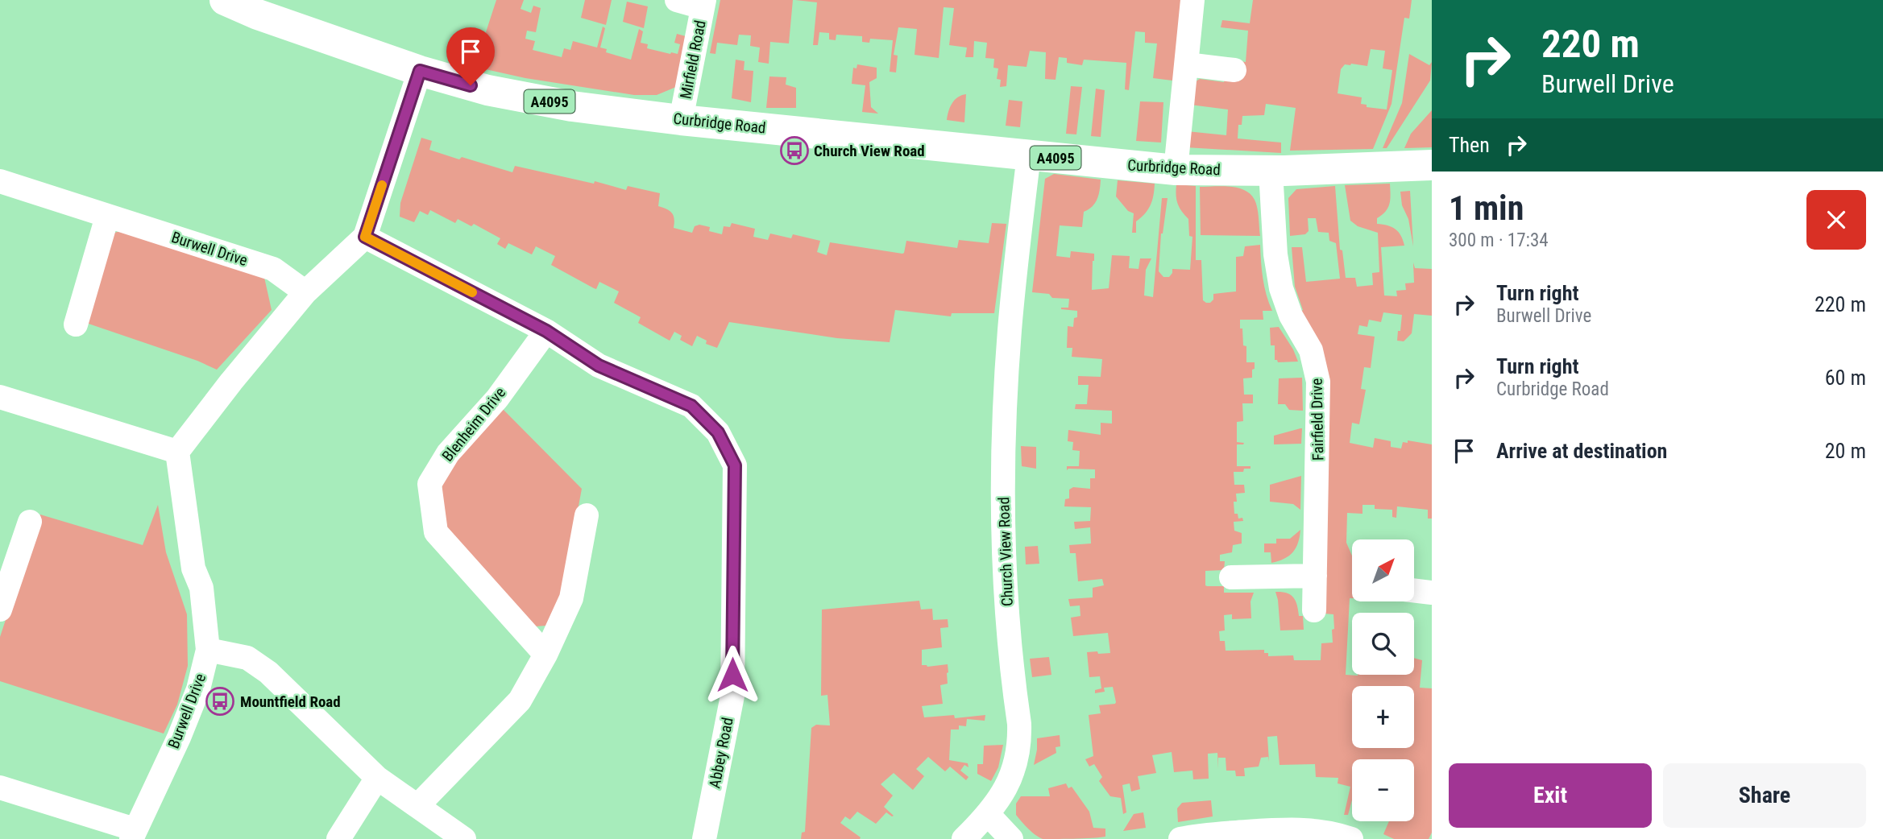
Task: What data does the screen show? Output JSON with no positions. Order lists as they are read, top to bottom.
{
  "streets": {
    "main road": ["A4095", "Curbridge Road"],
    "street": [
      "Mirfield Road",
      "Burwell Drive",
      "Fairfield Drive",
      "Blenheim Drive",
      "Church View Road",
      "Abbey Road"
    ]
  },
  "crossings": [
    ["Mirfield Road", "Curbridge Road"],
    ["Curbridge Road", "Fairfield Drive"],
    ["Curbridge Road", "Church View Road"],
    ["Blenheim Drive", "Abbey Road"]
  ],
  "places": {
    "bus stop": ["Church View Road", "Mountfield Road"]
  },
  "north": "top right",
  "page": {
    "turn": ["220 m", "Burwell Drive"],
    "then": "Then",
    "heading": ["1 min", "300 m · 17:34"],
    "list": [
      {
        "name": "Turn right",
        "note": "Burwell Drive",
        "value": "220 m"
      },
      {
        "name": "Turn right",
        "note": "Curbridge Road",
        "value": "60 m"
      },
      {
        "name": "Arrive at destination",
        "value": "20 m"
      }
    ],
    "map_buttons": ["+", "−"],
    "buttons": ["Exit", "Share"]
  }
}
